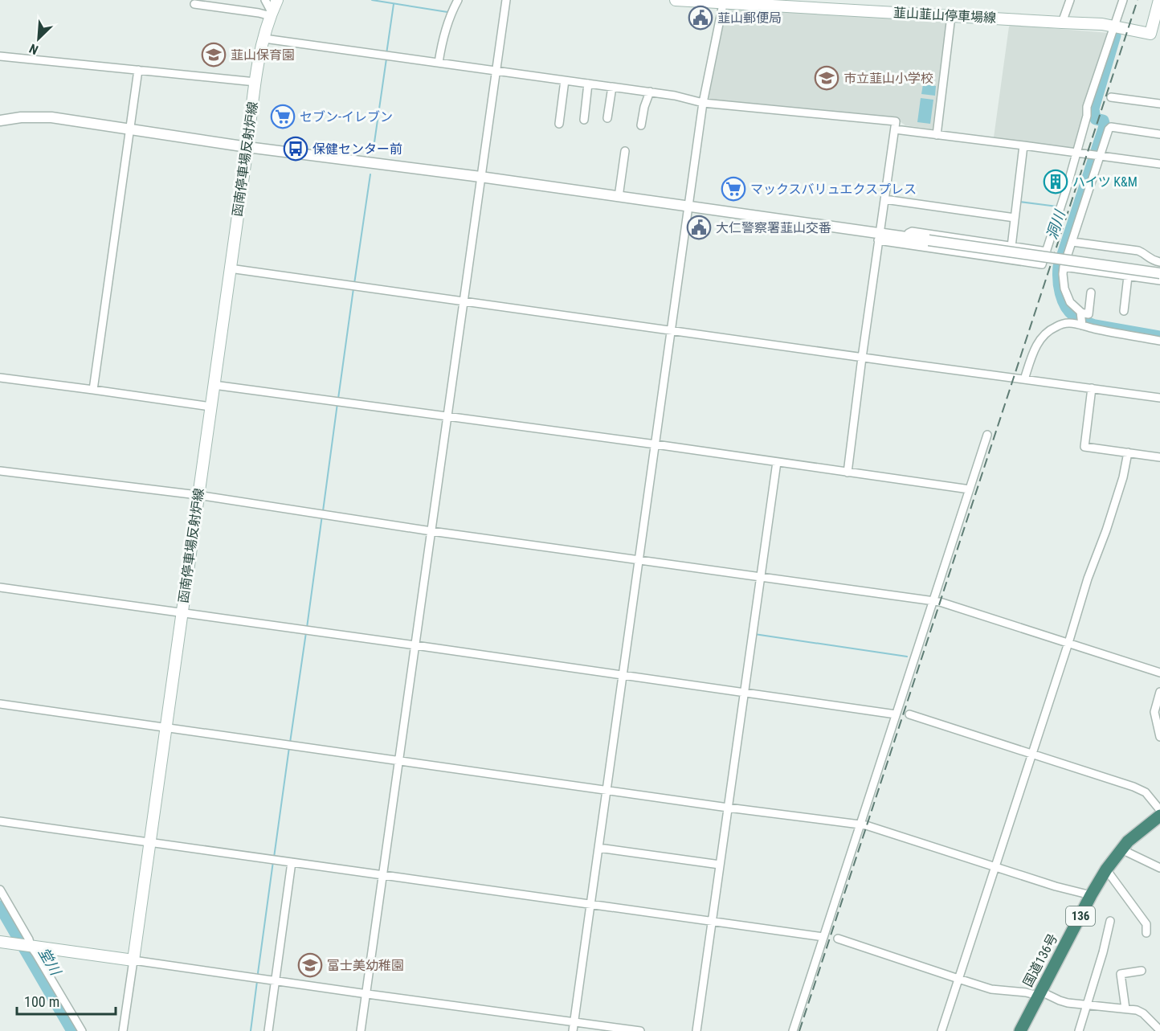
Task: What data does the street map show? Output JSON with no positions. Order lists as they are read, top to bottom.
{
  "streets": {
    "highway": ["136", "国道136号"],
    "main road": ["韮山韮山停車場線", "函南停車場反射炉線"]
  },
  "water": ["洞川", "堂川"],
  "places": {
    "public building": ["韮山郵便局", "大仁警察署韮山交番"],
    "school or university": ["韮山保育園", "市立韮山小学校", "富士美幼稚園"],
    "supermarket": ["セブン-イレブン", "マックスバリュエクスプレス"],
    "bus stop": ["保健センター前"],
    "building": ["ハイツ K&M"]
  },
  "scale_bar": "100 m",
  "north": "bottom left"
}
